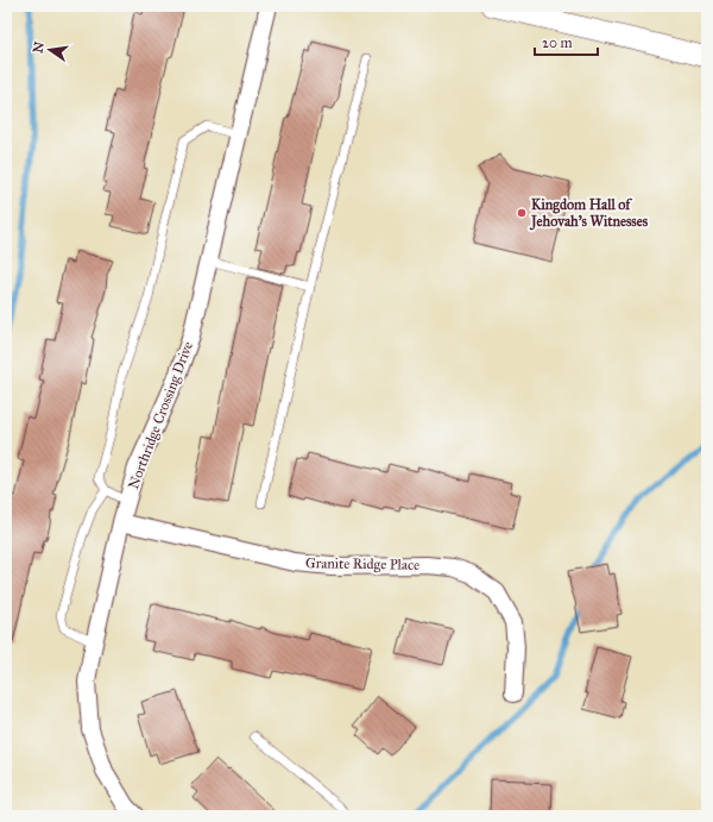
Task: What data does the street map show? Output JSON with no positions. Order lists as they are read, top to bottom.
{
  "streets": {
    "street": ["Northridge Crossing Drive", "Granite Ridge Place"]
  },
  "crossings": [
    ["Northridge Crossing Drive", "Granite Ridge Place"]
  ],
  "places": ["Kingdom Hall of Jehovah’s Witnesses"],
  "scale_bar": "20 m",
  "north": "left"
}
